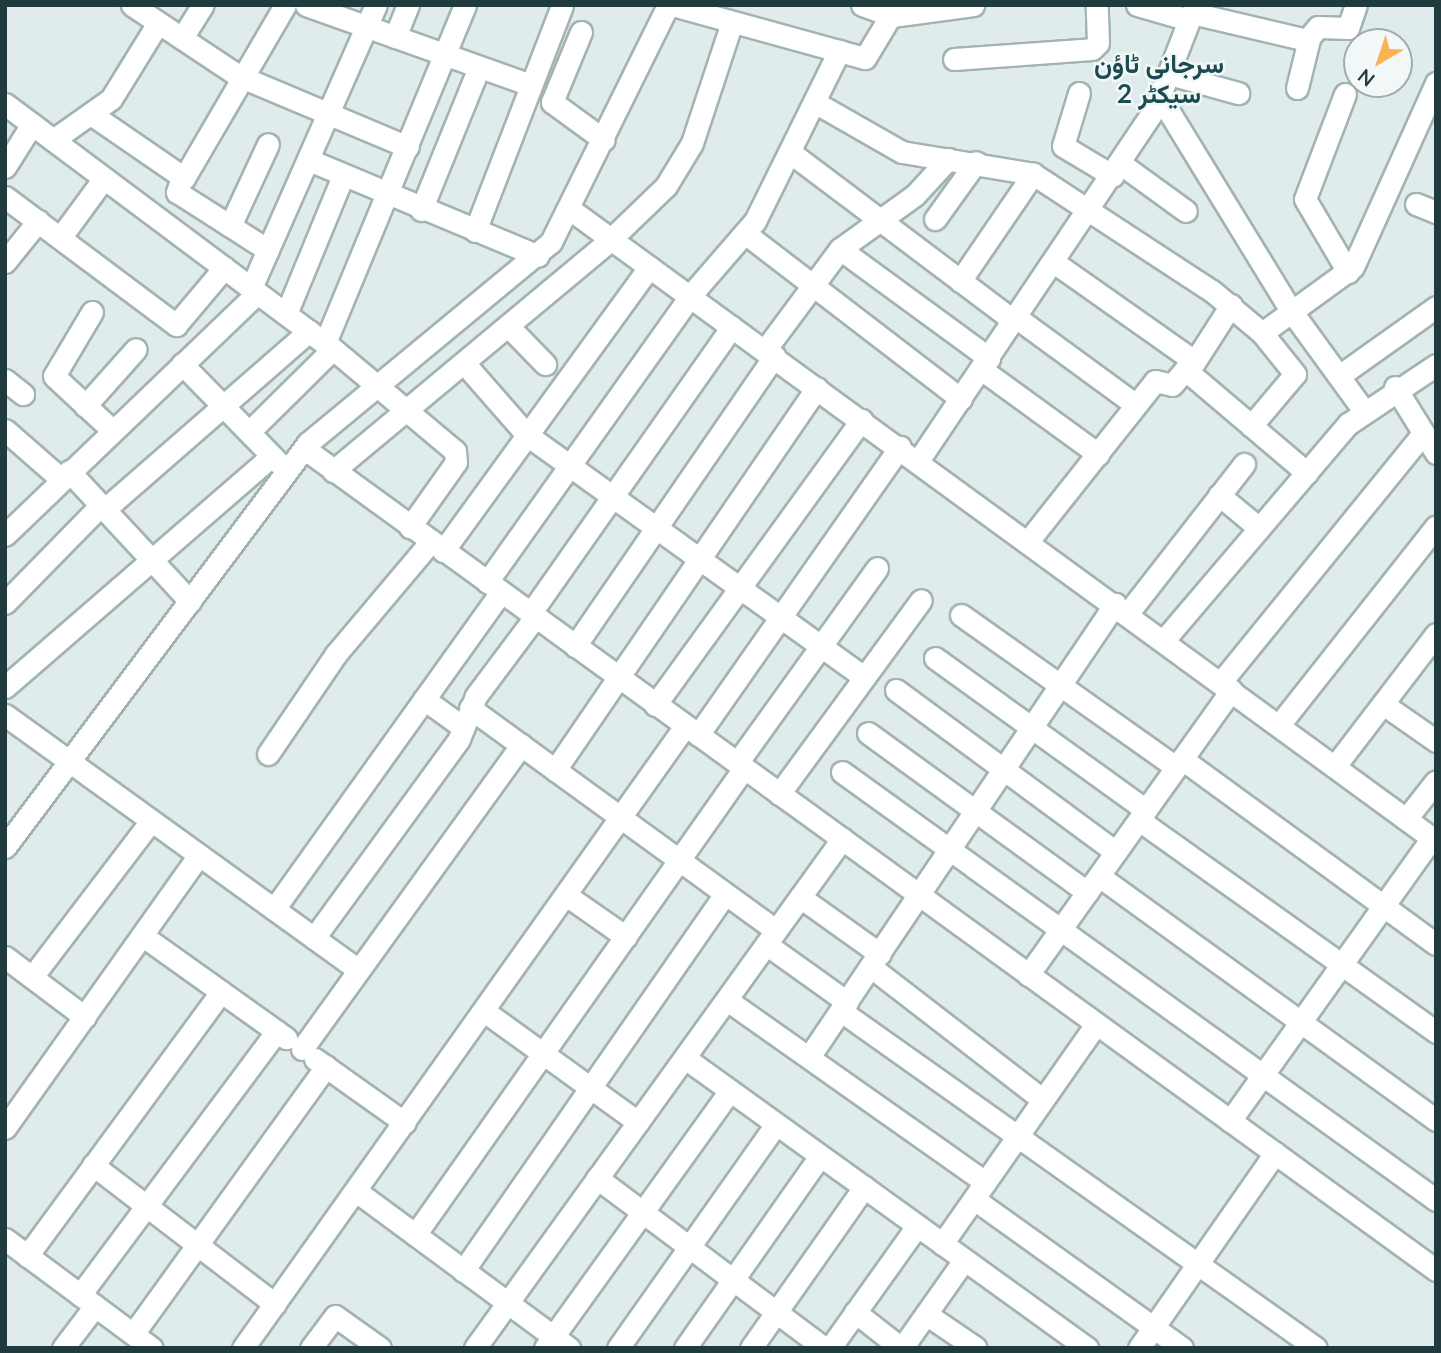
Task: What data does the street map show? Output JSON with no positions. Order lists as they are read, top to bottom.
{
  "districts": ["سرجانی ٹاؤن سیکٹر 2"],
  "north": "bottom left"
}
